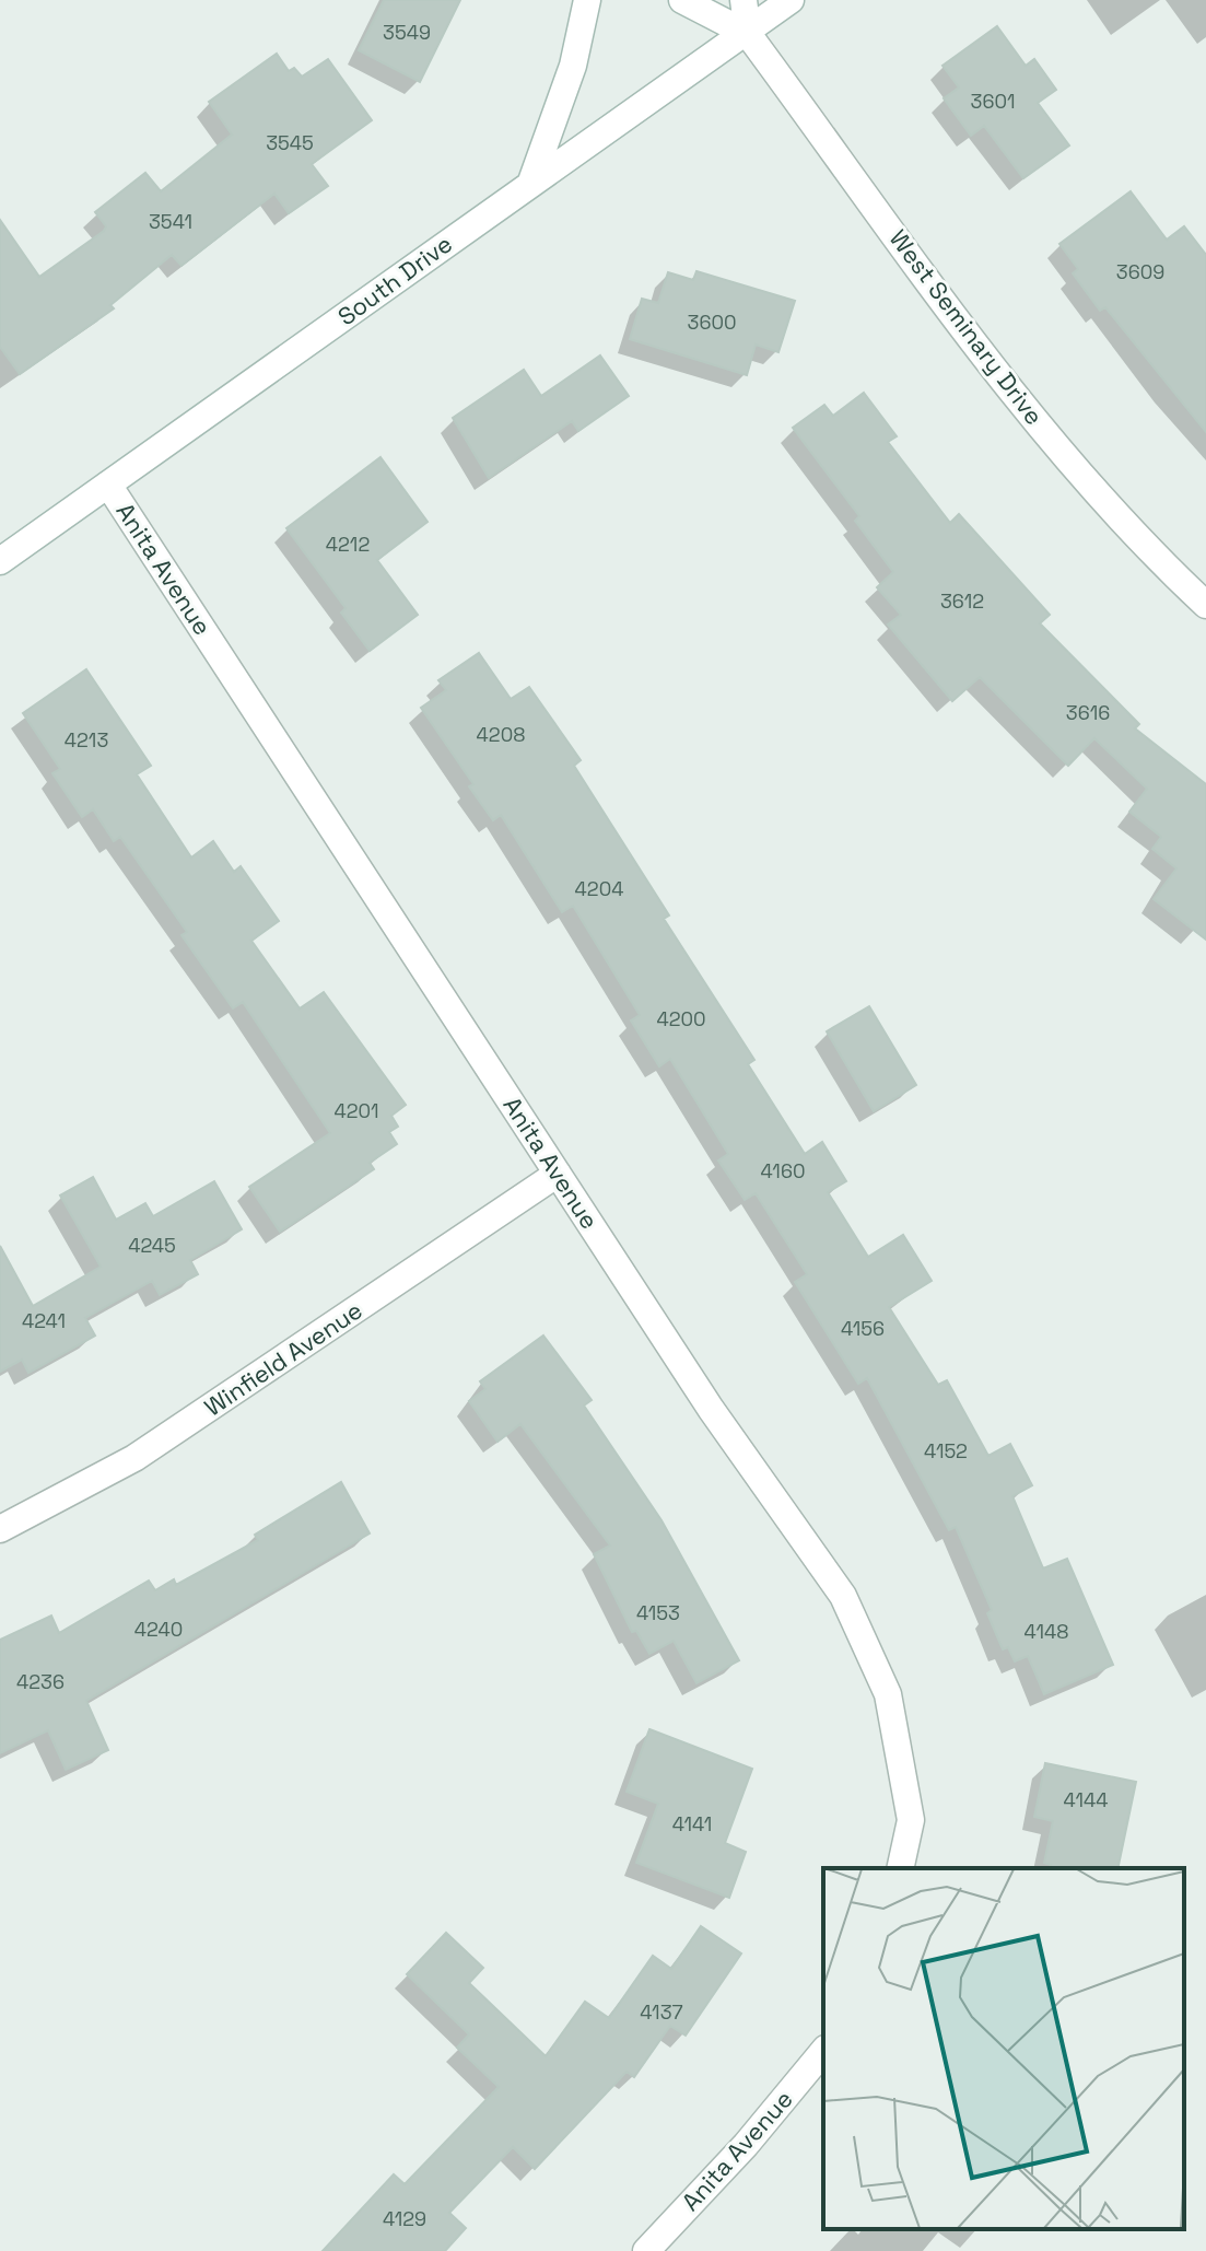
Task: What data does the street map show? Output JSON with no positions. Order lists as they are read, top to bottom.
{
  "streets": {
    "street": [
      "South Drive",
      "West Seminary Drive",
      "Anita Avenue",
      "Winfield Avenue"
    ]
  },
  "crossings": [
    ["South Drive", "West Seminary Drive"],
    ["South Drive", "Anita Avenue"],
    ["Anita Avenue", "Winfield Avenue"]
  ],
  "house_numbers": [
    "3549",
    "3601",
    "3545",
    "3541",
    "3609",
    "3600",
    "4212",
    "3612",
    "3616",
    "4208",
    "4213",
    "4204",
    "4200",
    "4201",
    "4160",
    "4245",
    "4241",
    "4156",
    "4152",
    "4153",
    "4240",
    "4148",
    "4236",
    "4144",
    "4141",
    "4137",
    "4129"
  ]
}
